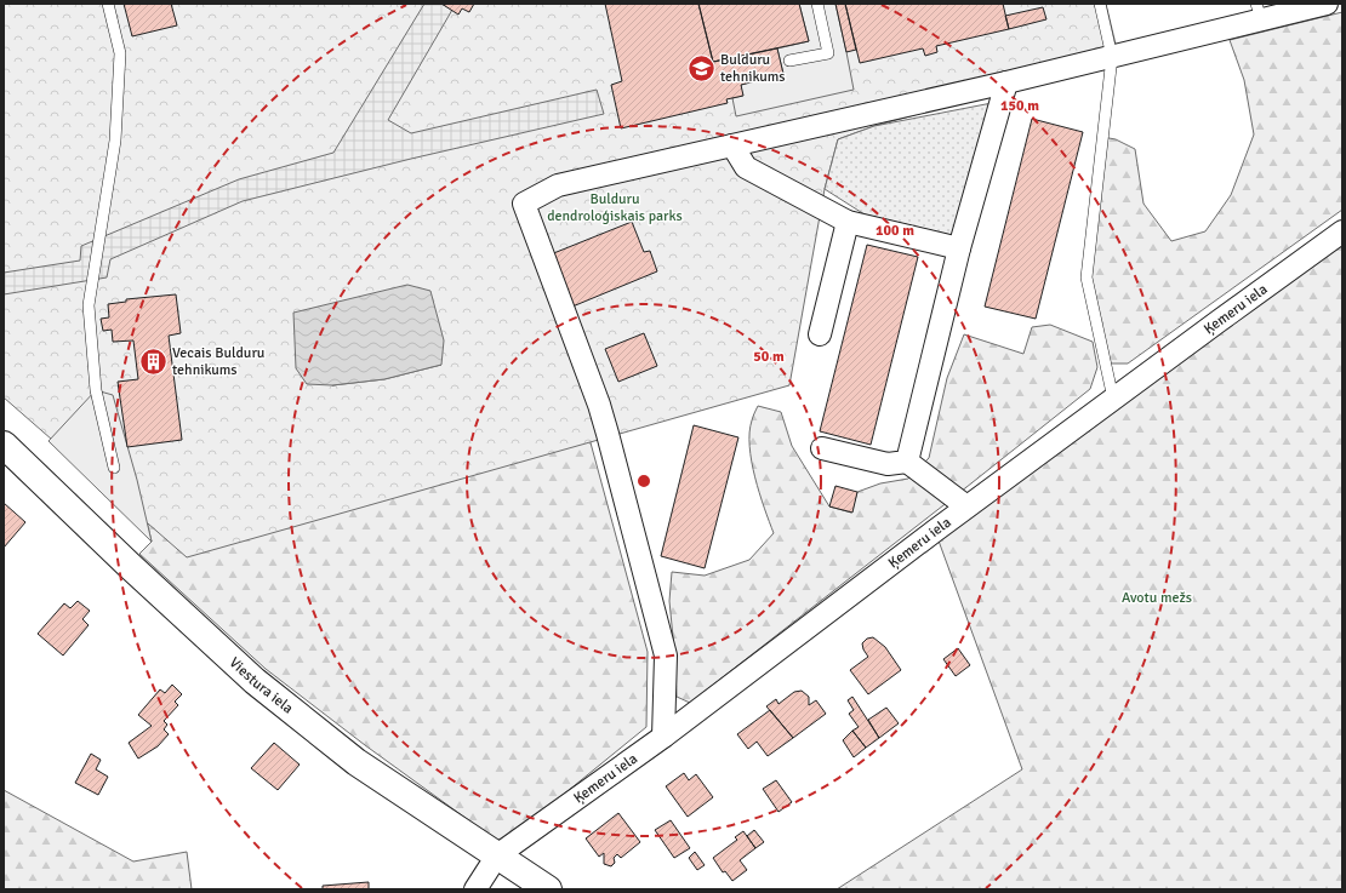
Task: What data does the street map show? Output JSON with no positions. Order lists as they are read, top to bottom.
{
  "streets": {
    "street": ["Ķemeru iela", "Viestura iela"]
  },
  "crossings": [
    ["Ķemeru iela", "Viestura iela"]
  ],
  "parks": ["Bulduru dendroloģiskais parks", "Avotu mežs"],
  "places": {
    "school or university": ["Bulduru tehnikums"],
    "building": ["Vecais Bulduru tehnikums"]
  },
  "rings": ["150 m", "100 m", "50 m"]
}
